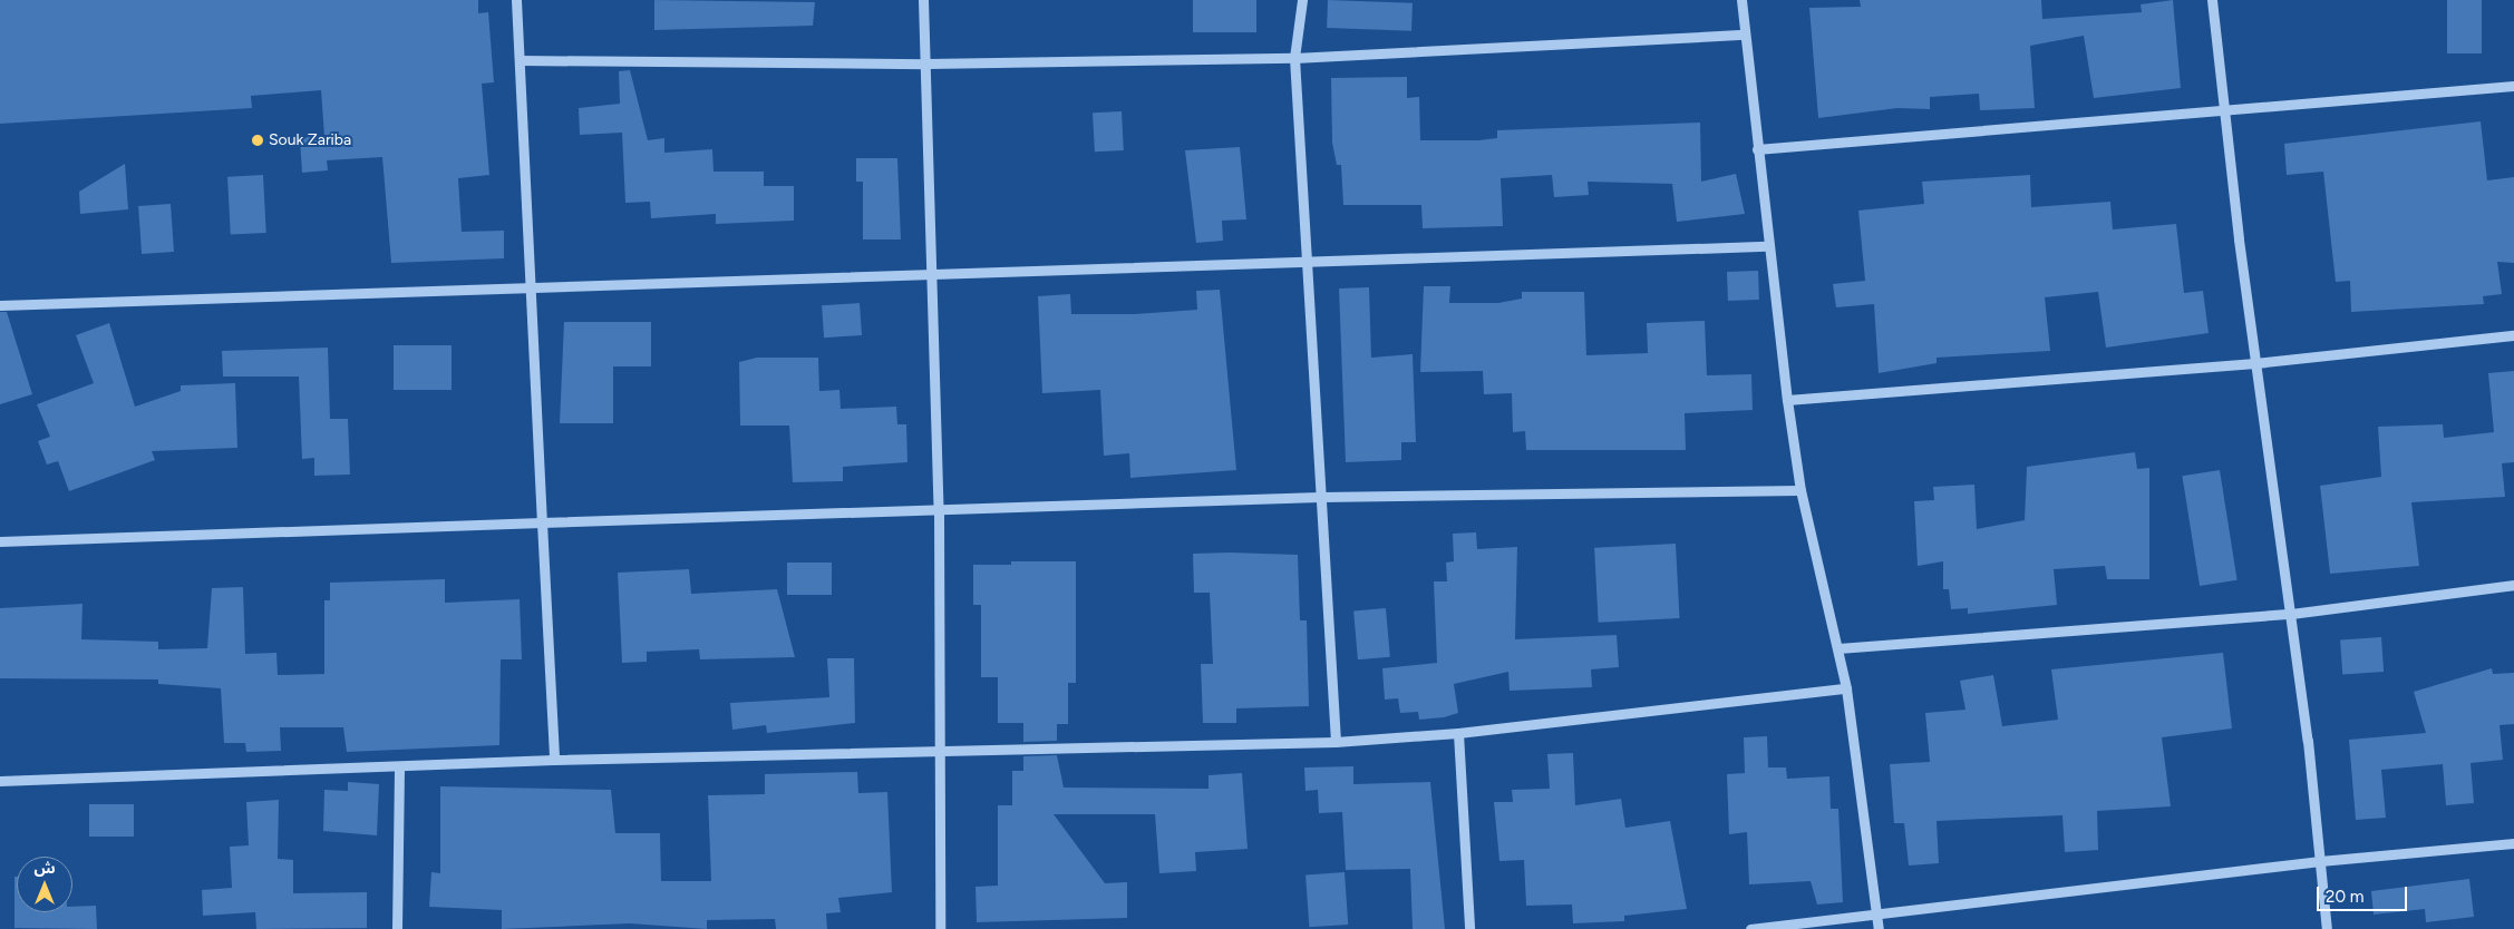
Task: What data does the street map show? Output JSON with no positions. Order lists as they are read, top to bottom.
{
  "places": ["Souk Zariba"],
  "scale_bar": "20 m",
  "north": "top"
}
